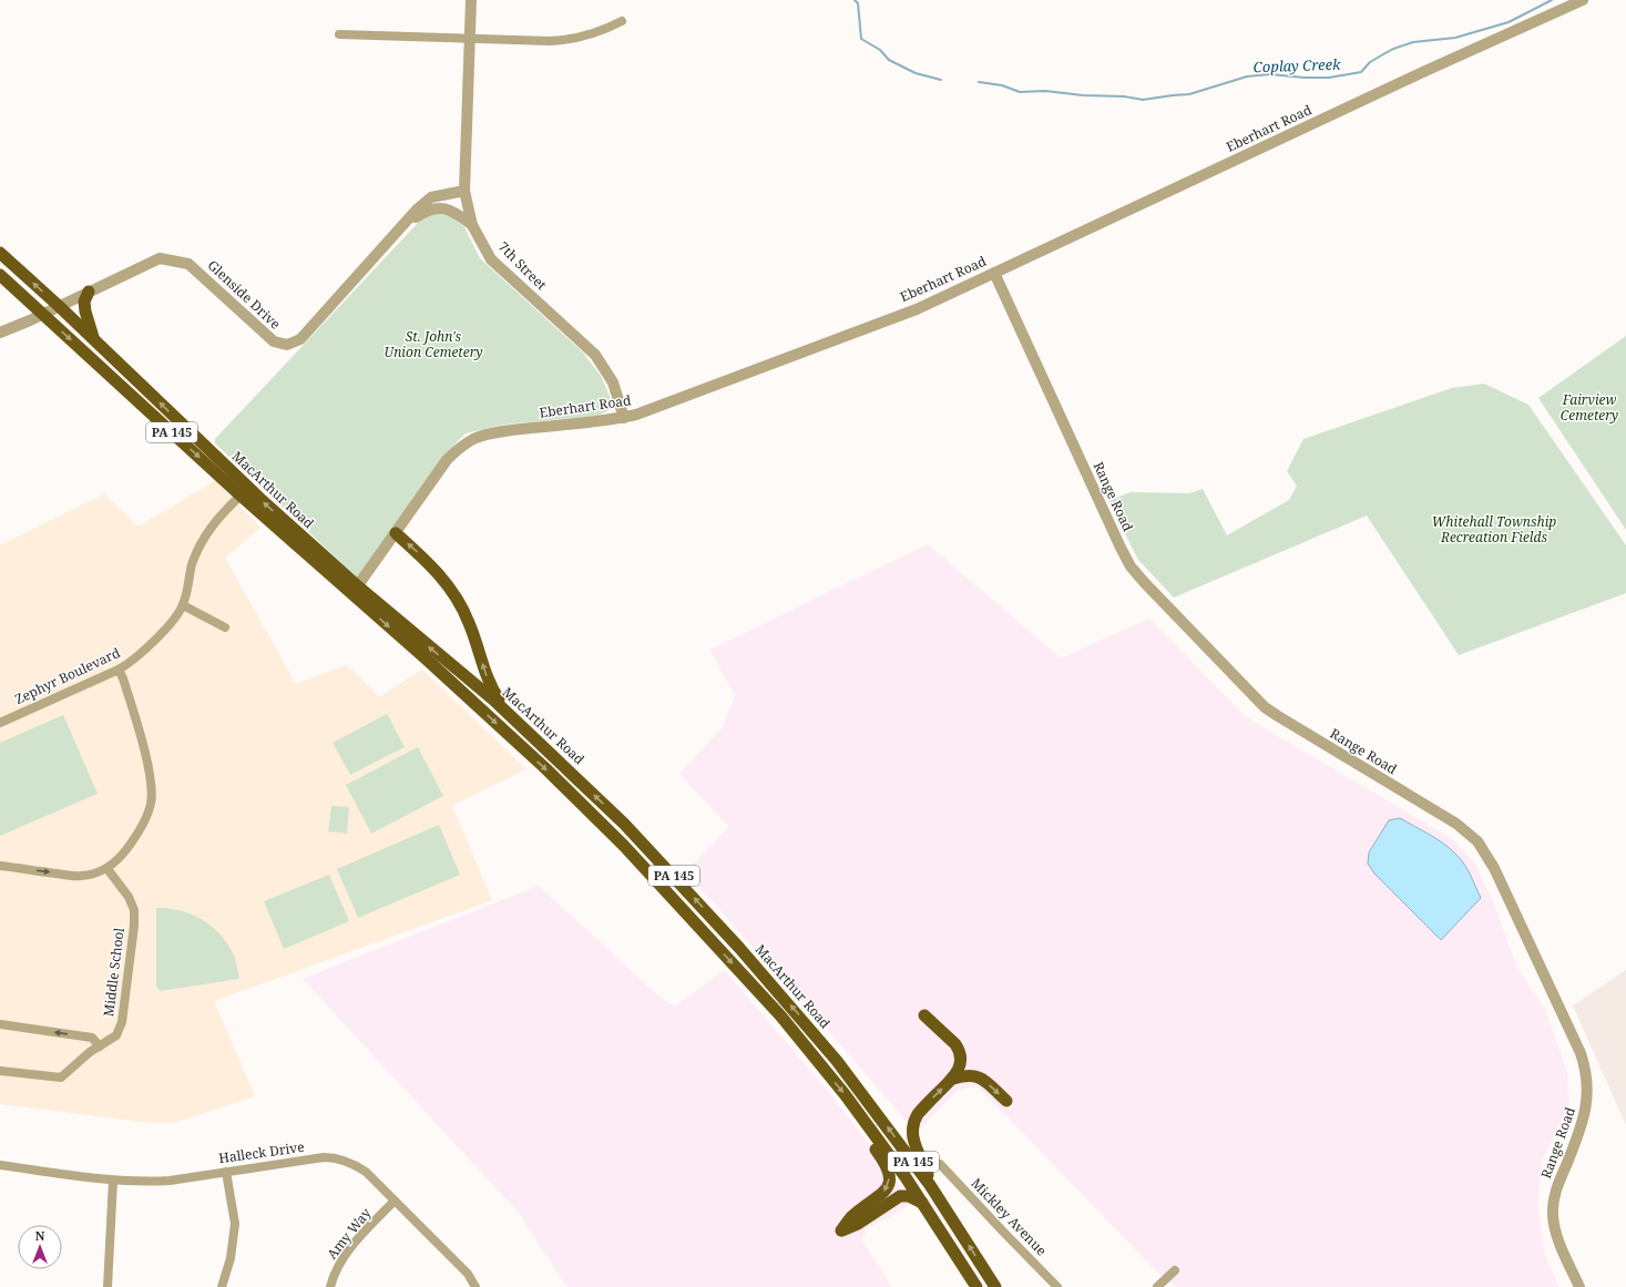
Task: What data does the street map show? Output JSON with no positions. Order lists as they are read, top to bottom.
{
  "streets": {
    "highway": ["PA 145", "MacArthur Road"],
    "street": [
      "Eberhart Road",
      "7th Street",
      "Glenside Drive",
      "Range Road",
      "Zephyr Boulevard",
      "Middle School",
      "Halleck Drive",
      "Mickley Avenue",
      "Amy Way"
    ]
  },
  "crossings": [
    ["Eberhart Road", "7th Street"],
    ["Eberhart Road", "MacArthur Road"],
    ["Eberhart Road", "Range Road"],
    ["7th Street", "Glenside Drive"],
    ["Glenside Drive", "MacArthur Road"],
    ["MacArthur Road", "Zephyr Boulevard"],
    ["Halleck Drive", "Amy Way"]
  ],
  "water": ["Coplay Creek"],
  "parks": ["St. John's Union Cemetery", "Fairview Cemetery", "Whitehall Township Recreation Fields"],
  "north": "top"
}
